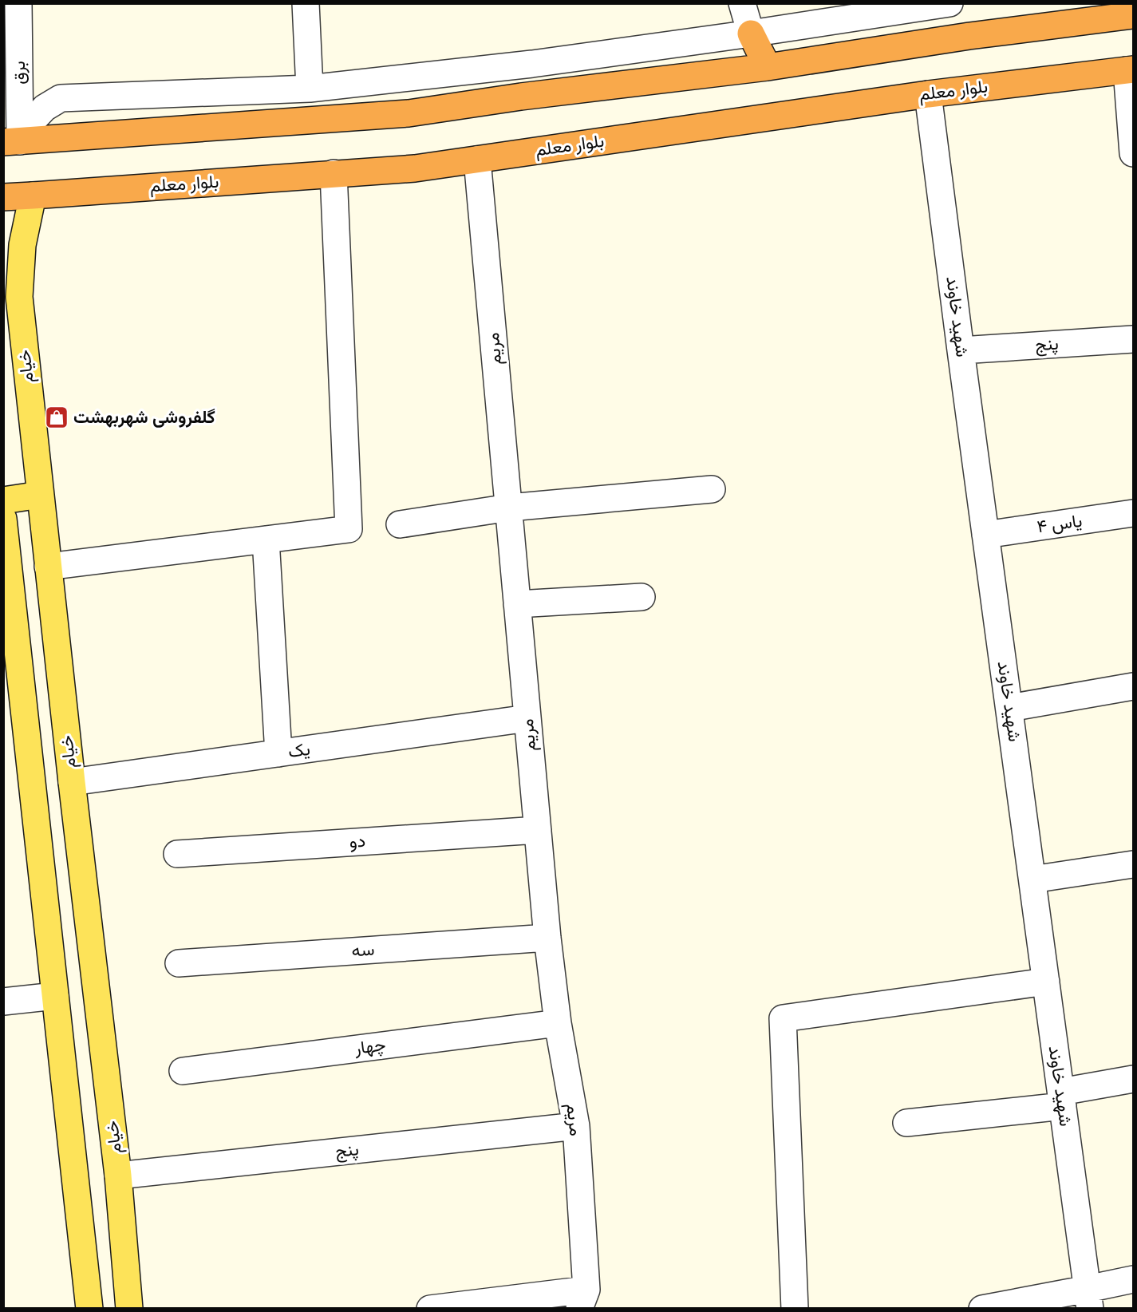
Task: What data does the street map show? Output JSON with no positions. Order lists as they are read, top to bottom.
{
  "streets": {
    "highway": ["بلوار معلم"],
    "main road": ["خیام"],
    "street": [
      "برق",
      "شهید خاوند",
      "پنج",
      "مریم",
      "یاس ۴",
      "یک",
      "دو",
      "سه",
      "چهار"
    ]
  },
  "crossings": [
    ["بلوار معلم", "شهید خاوند"],
    ["بلوار معلم", "مریم"],
    ["بلوار معلم", "خیام"],
    ["شهید خاوند", "پنج"],
    ["شهید خاوند", "یاس ۴"],
    ["پنج", "مریم"],
    ["پنج", "خیام"],
    ["مریم", "یک"],
    ["مریم", "دو"],
    ["مریم", "سه"],
    ["مریم", "چهار"],
    ["خیام", "یک"]
  ],
  "places": {
    "shop": ["گلفروشی شهربهشت"]
  }
}
